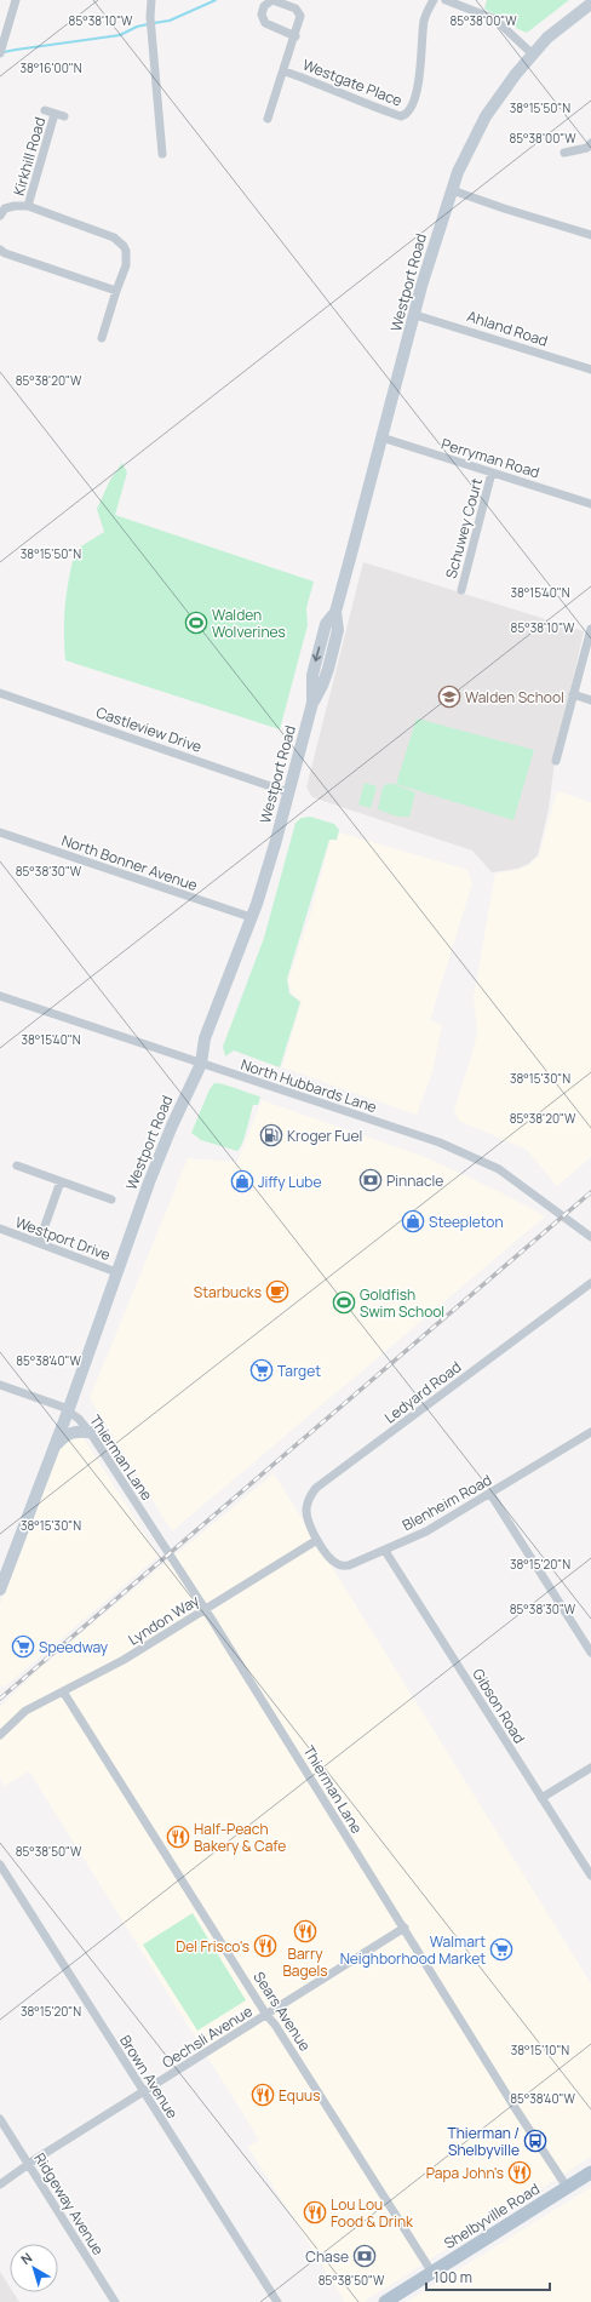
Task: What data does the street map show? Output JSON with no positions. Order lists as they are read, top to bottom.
{
  "streets": {
    "main road": ["Westport Road", "Shelbyville Road"],
    "street": [
      "Westgate Place",
      "Kirkhill Road",
      "Ahland Road",
      "Perryman Road",
      "Schuwey Court",
      "Castleview Drive",
      "North Bonner Avenue",
      "North Hubbards Lane",
      "Westport Drive",
      "Ledyard Road",
      "Thierman Lane",
      "Blenheim Road",
      "Lyndon Way",
      "Gibson Road",
      "Sears Avenue",
      "Oechsli Avenue",
      "Brown Avenue",
      "Ridgeway Avenue"
    ]
  },
  "crossings": [
    ["Westport Road", "Ahland Road"],
    ["Westport Road", "Perryman Road"],
    ["Westport Road", "Castleview Drive"],
    ["Westport Road", "North Bonner Avenue"],
    ["Westport Road", "North Hubbards Lane"],
    ["Westport Road", "Westport Drive"],
    ["Westport Road", "Thierman Lane"],
    ["Perryman Road", "Schuwey Court"],
    ["Ledyard Road", "Blenheim Road"],
    ["Ledyard Road", "Lyndon Way"],
    ["Thierman Lane", "Lyndon Way"],
    ["Thierman Lane", "Oechsli Avenue"],
    ["Thierman Lane", "Shelbyville Road"],
    ["Blenheim Road", "Lyndon Way"],
    ["Blenheim Road", "Gibson Road"],
    ["Lyndon Way", "Sears Avenue"],
    ["Sears Avenue", "Oechsli Avenue"],
    ["Sears Avenue", "Shelbyville Road"],
    ["Oechsli Avenue", "Brown Avenue"],
    ["Oechsli Avenue", "Ridgeway Avenue"]
  ],
  "places": {
    "sports": ["Walden Wolverines", "Goldfish Swim School"],
    "school or university": ["Walden School"],
    "fuel station": ["Kroger Fuel"],
    "bank": ["Pinnacle", "Chase"],
    "shop": ["Jiffy Lube", "Steepleton"],
    "cafe": ["Starbucks"],
    "supermarket": ["Target", "Speedway", "Walmart Neighborhood Market"],
    "restaurant": [
      "Half-Peach Bakery & Cafe",
      "Barry Bagels",
      "Del Frisco's",
      "Equus",
      "Papa John's",
      "Lou Lou Food & Drink"
    ],
    "bus stop": ["Thierman / Shelbyville"]
  },
  "scale_bar": "100 m",
  "north": "top left",
  "coordinates": [
    "85°38'10\"W",
    "85°38'00\"W",
    "38°16'00\"N",
    "38°15'50\"N",
    "85°38'20\"W",
    "38°15'40\"N",
    "85°38'30\"W",
    "38°15'30\"N",
    "85°38'40\"W",
    "38°15'20\"N",
    "85°38'50\"W",
    "38°15'10\"N"
  ]
}
